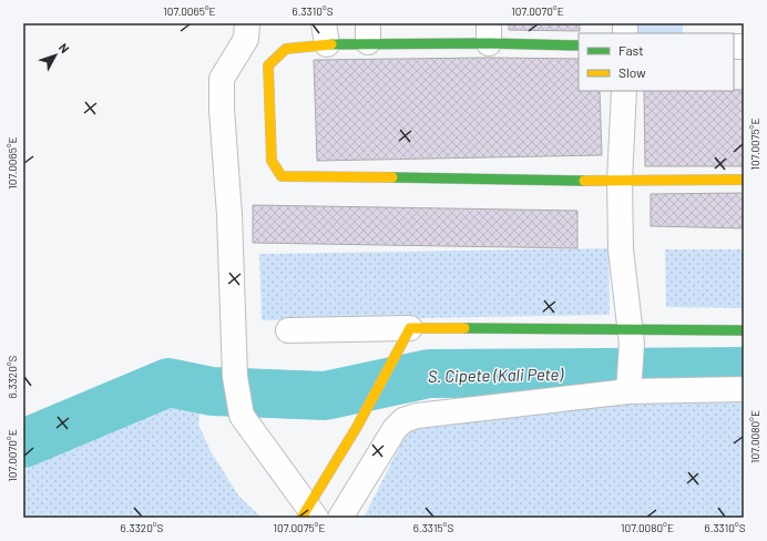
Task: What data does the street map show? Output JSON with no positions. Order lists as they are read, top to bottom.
{
  "water": ["S. Cipete (Kali Pete)"],
  "legend": ["Fast", "Slow"],
  "north": "top right",
  "coordinates": [
    "107.0065°E",
    "6.3310°S",
    "107.0070°E",
    "107.0075°E",
    "6.3320°S",
    "107.0080°E",
    "6.3315°S"
  ]
}
